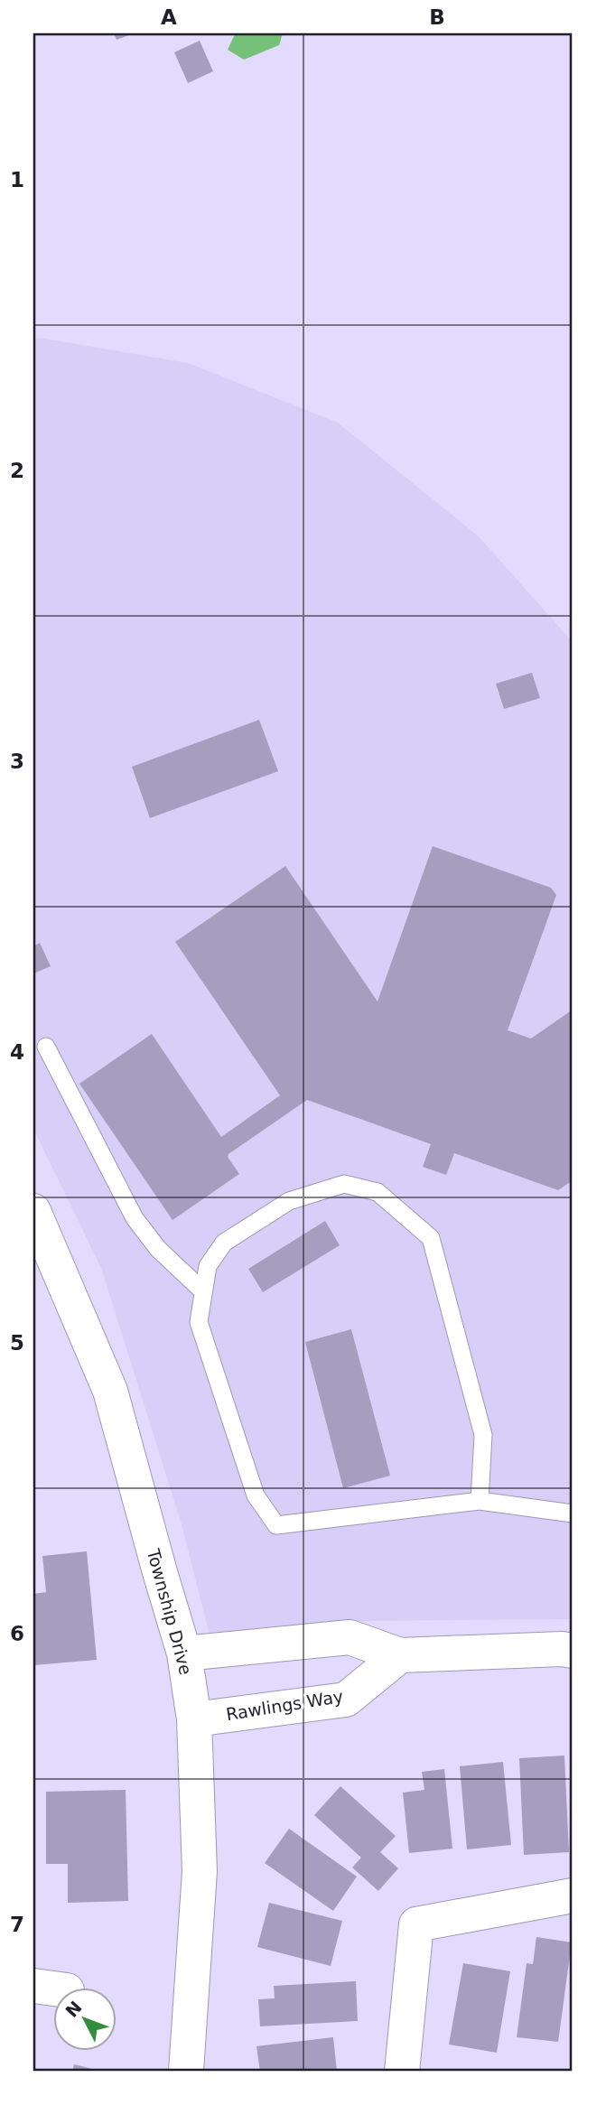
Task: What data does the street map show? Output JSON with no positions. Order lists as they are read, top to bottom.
{
  "streets": {
    "street": ["Township Drive", "Rawlings Way"]
  },
  "crossings": [
    ["Township Drive", "Rawlings Way"]
  ],
  "north": "top left",
  "grid": {
    "columns": ["A", "B"],
    "rows": [
      "1",
      "2",
      "3",
      "4",
      "5",
      "6",
      "7"
    ]
  }
}
